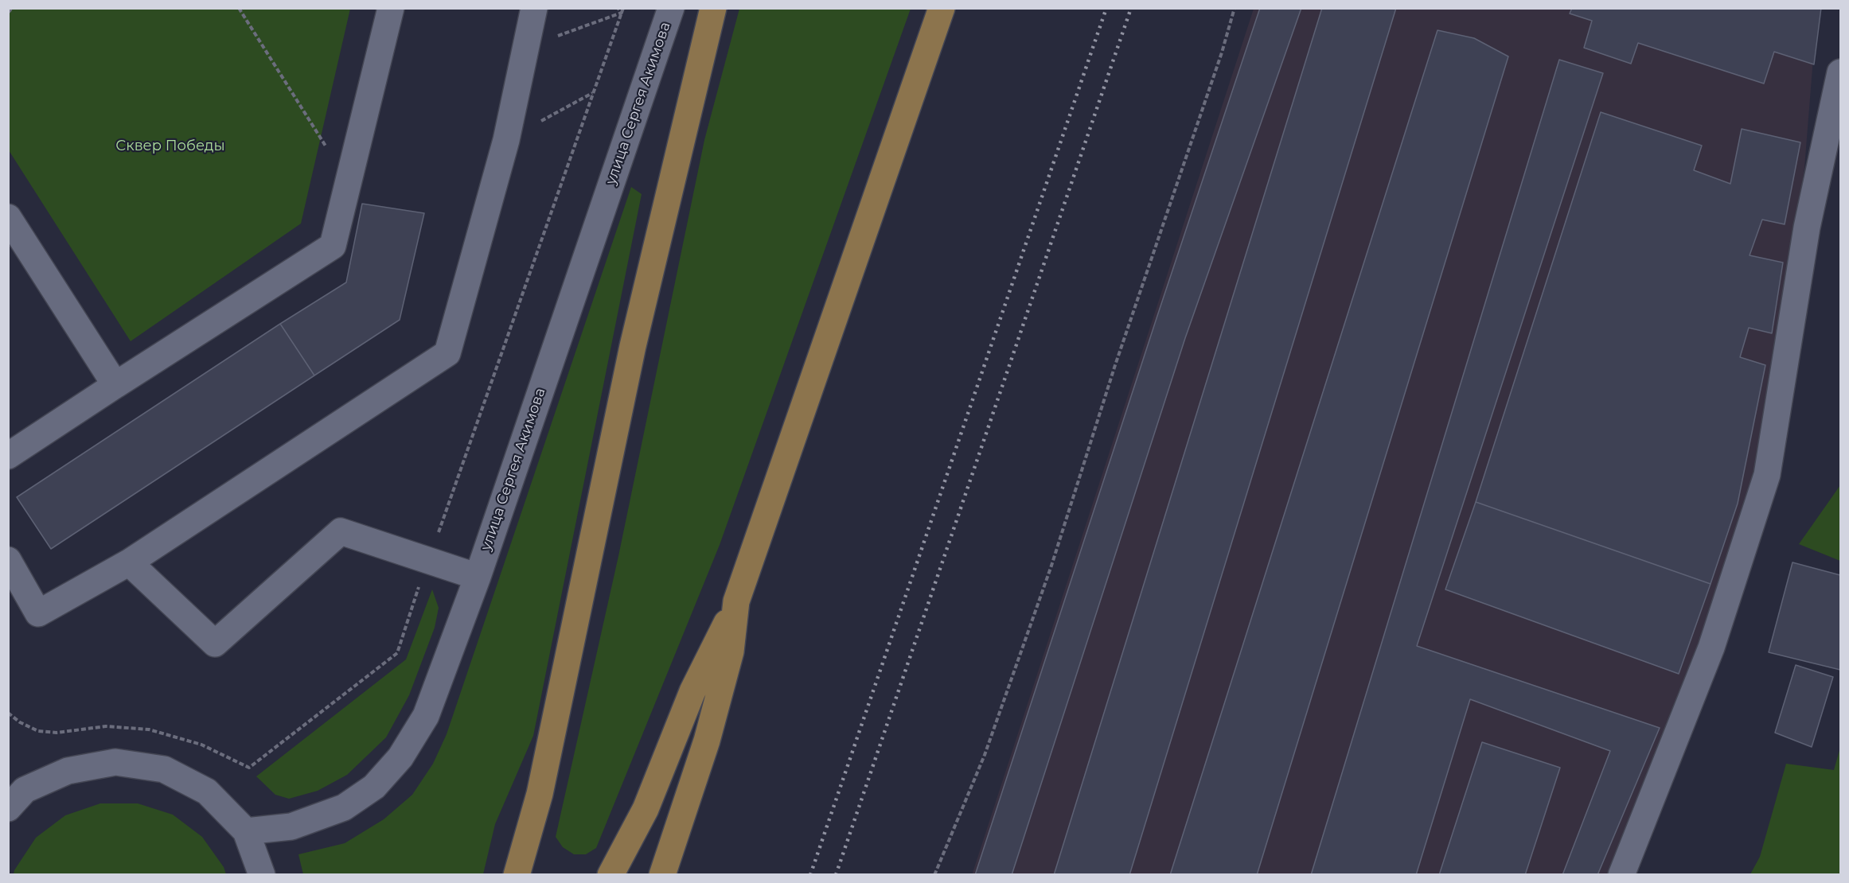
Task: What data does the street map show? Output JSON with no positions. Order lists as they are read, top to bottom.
{
  "streets": {
    "street": ["улица Сергея Акимова"]
  },
  "parks": ["Сквер Победы"]
}
